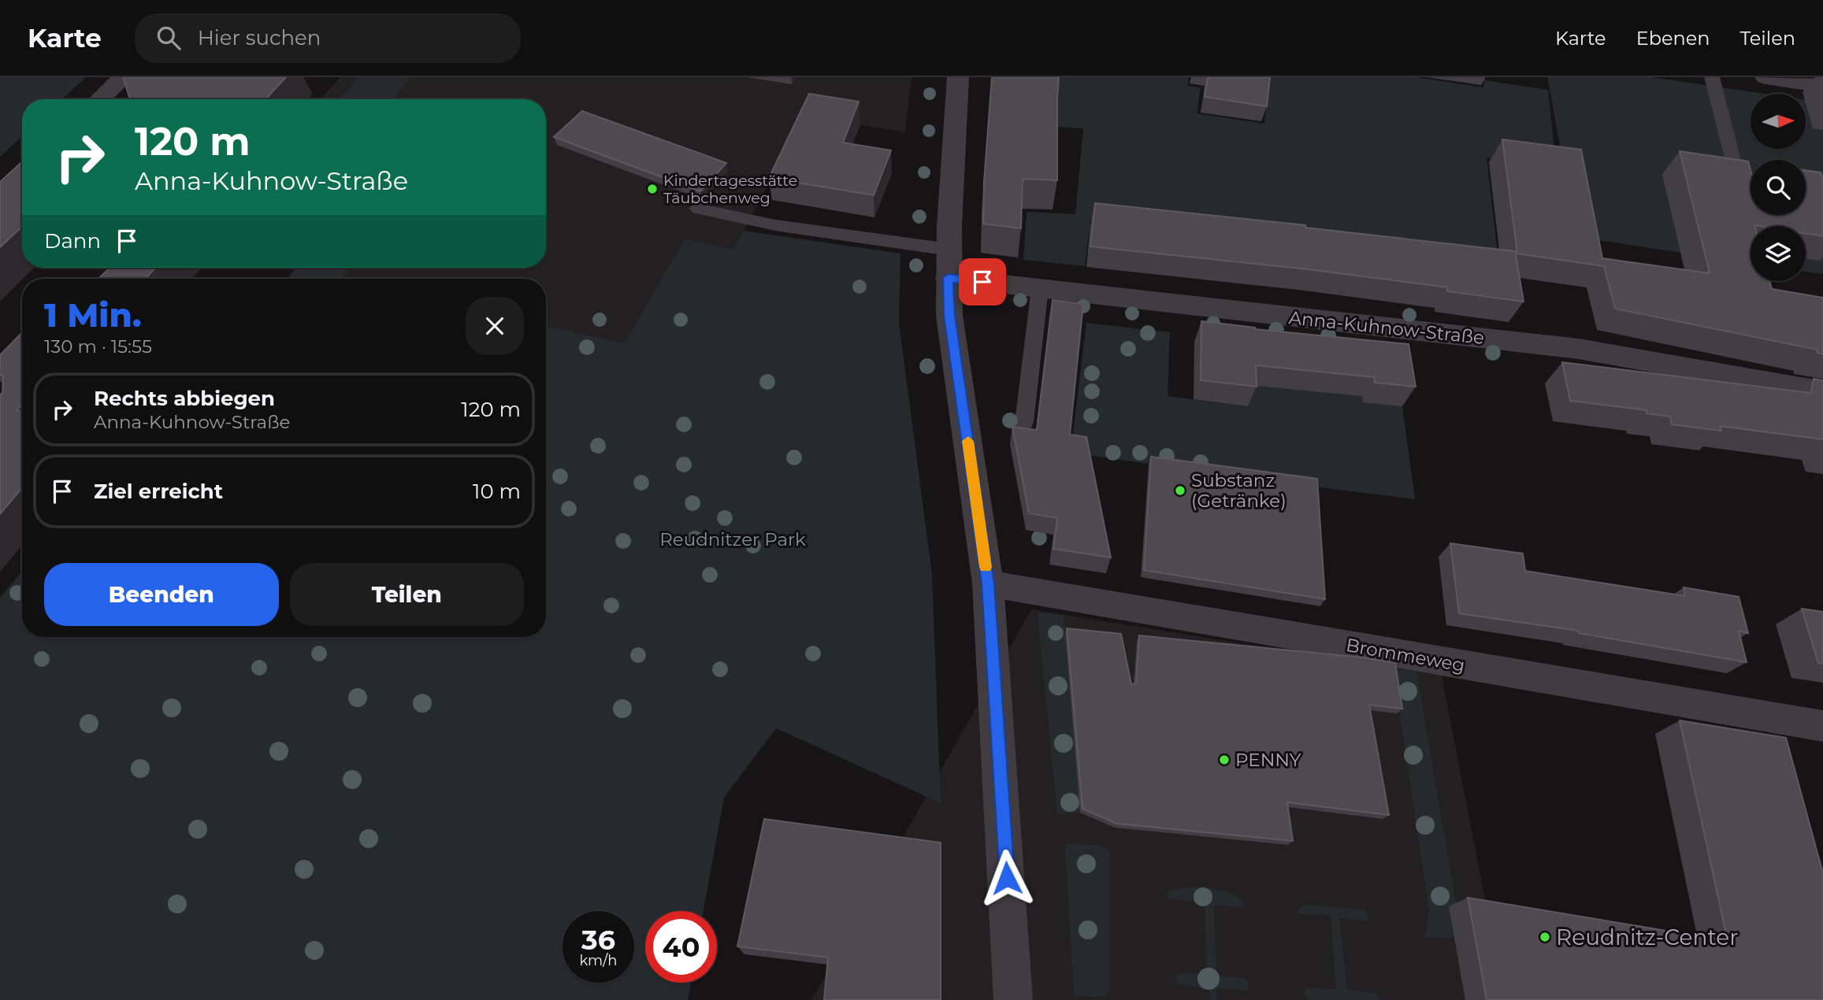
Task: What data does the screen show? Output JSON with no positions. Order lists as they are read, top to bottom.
{
  "streets": {
    "street": ["Anna-Kuhnow-Straße", "Brommeweg"]
  },
  "parks": ["Reudnitzer Park"],
  "places": [
    "Kindertagesstätte Täubchenweg",
    "Substanz (Getränke)",
    "PENNY",
    "Reudnitz-Center"
  ],
  "north": "right",
  "page": {
    "header": "Karte",
    "search": "Hier suchen",
    "nav": ["Karte", "Ebenen", "Teilen"],
    "turn": ["120 m", "Anna-Kuhnow-Straße"],
    "then": "Dann",
    "heading": ["1 Min.", "130 m · 15:55"],
    "list": [
      {
        "name": "Rechts abbiegen",
        "note": "Anna-Kuhnow-Straße",
        "value": "120 m"
      },
      {
        "name": "Ziel erreicht",
        "value": "10 m"
      }
    ],
    "buttons": ["Beenden", "Teilen"],
    "speed": "36 km/h",
    "limit": "40"
  }
}
